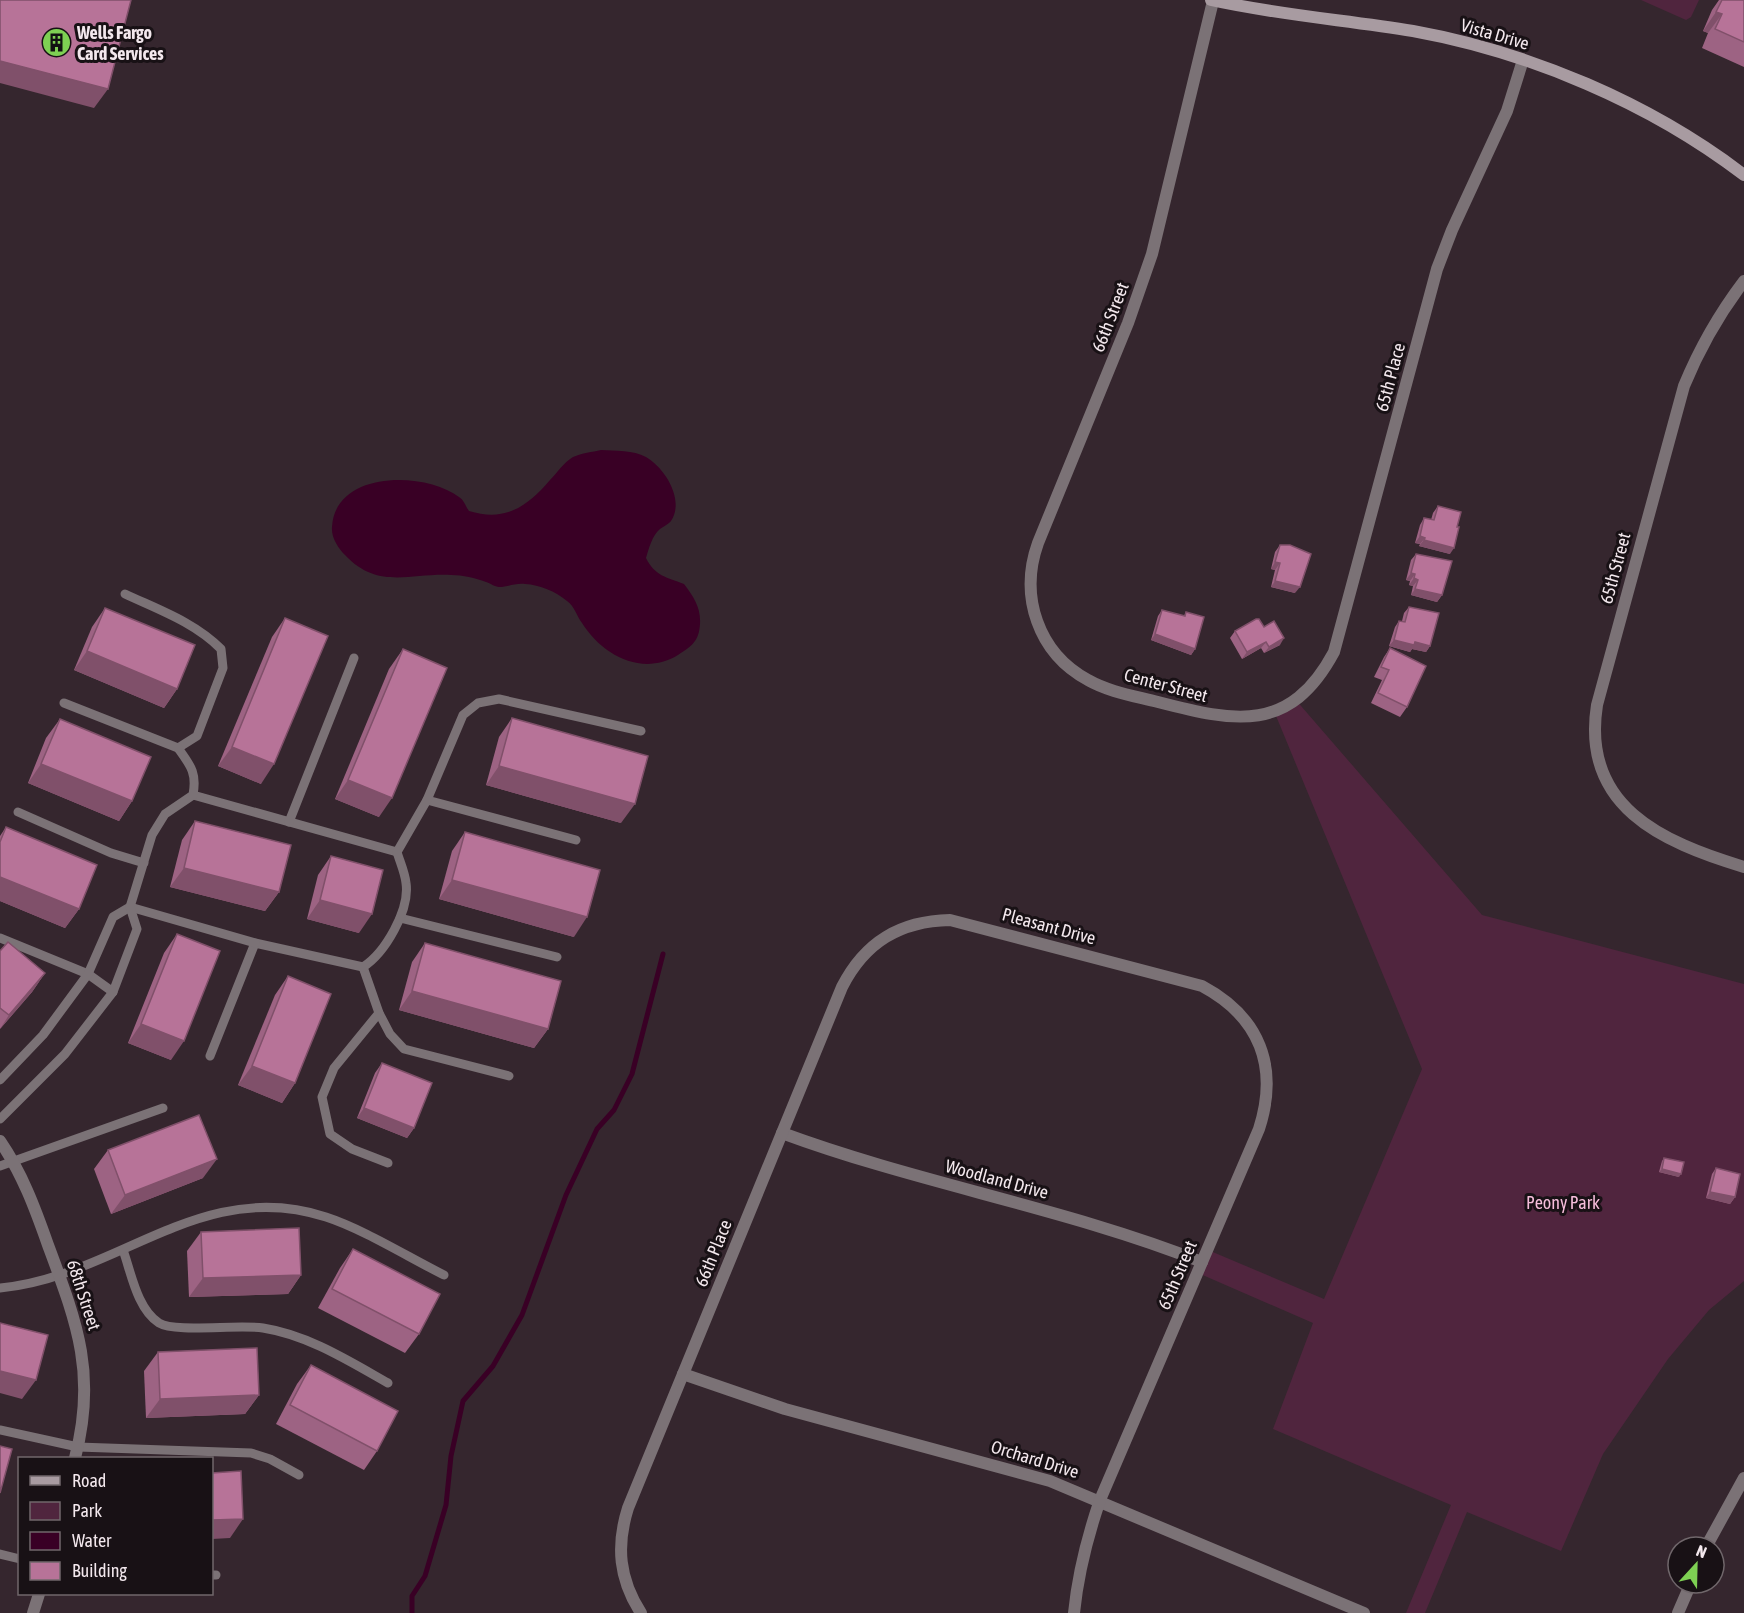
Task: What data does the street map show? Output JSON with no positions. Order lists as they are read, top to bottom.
{
  "streets": {
    "street": [
      "Vista Drive",
      "66th Street",
      "65th Place",
      "65th Street",
      "Center Street",
      "Pleasant Drive",
      "Woodland Drive",
      "66th Place",
      "68th Street",
      "Orchard Drive"
    ]
  },
  "crossings": [
    ["Vista Drive", "66th Street"],
    ["Vista Drive", "65th Place"],
    ["66th Street", "Center Street"],
    ["65th Place", "Center Street"],
    ["65th Street", "Pleasant Drive"],
    ["65th Street", "Woodland Drive"],
    ["65th Street", "Orchard Drive"],
    ["Pleasant Drive", "66th Place"],
    ["Woodland Drive", "66th Place"],
    ["66th Place", "Orchard Drive"]
  ],
  "parks": ["Peony Park"],
  "places": {
    "building": ["Wells Fargo Card Services"]
  },
  "legend": [
    "Road",
    "Park",
    "Water",
    "Building"
  ],
  "north": "top"
}
